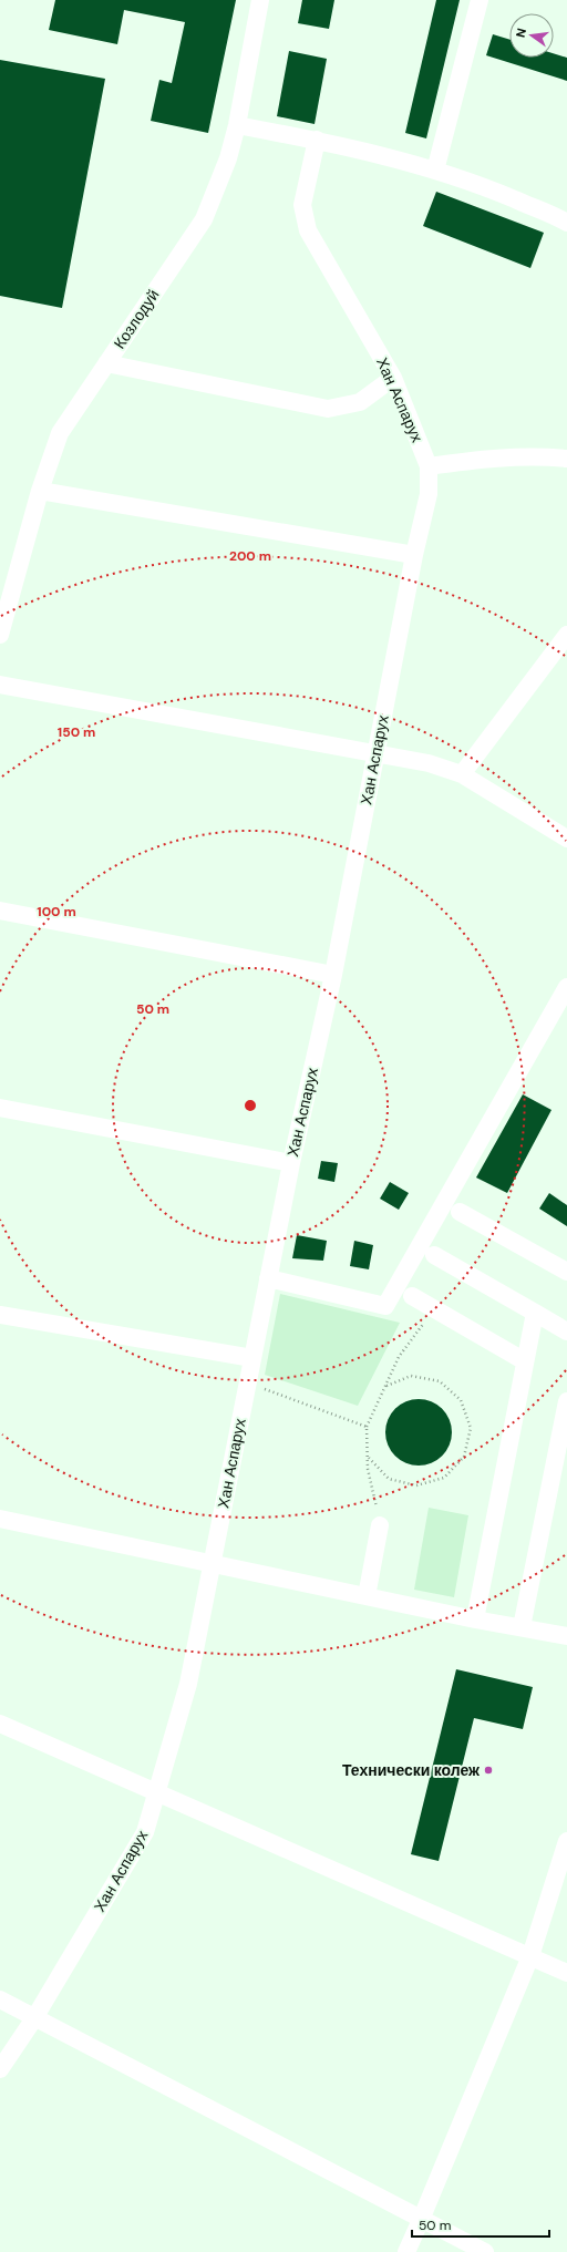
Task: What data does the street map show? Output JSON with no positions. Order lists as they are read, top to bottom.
{
  "streets": {
    "street": ["Козлодуй", "Хан Аспарух"]
  },
  "places": ["Технически колеж"],
  "scale_bar": "50 m",
  "north": "left",
  "rings": [
    "200 m",
    "150 m",
    "100 m",
    "50 m"
  ]
}
